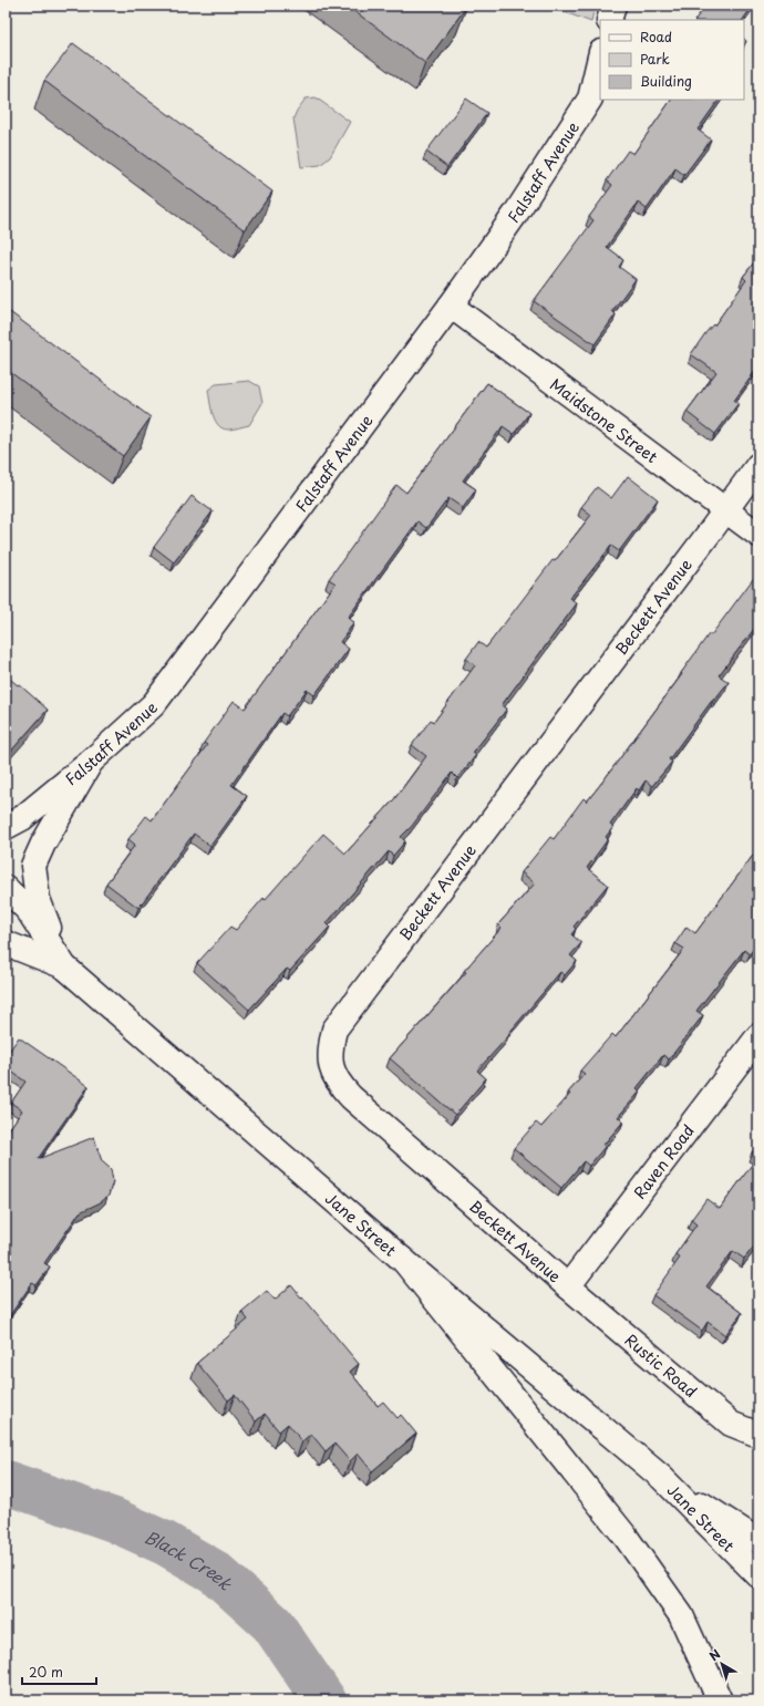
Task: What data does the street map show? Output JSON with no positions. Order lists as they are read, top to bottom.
{
  "streets": {
    "main road": [
      "Falstaff Avenue",
      "Maidstone Street",
      "Beckett Avenue",
      "Raven Road",
      "Jane Street",
      "Rustic Road"
    ]
  },
  "crossings": [
    ["Falstaff Avenue", "Maidstone Street"],
    ["Maidstone Street", "Beckett Avenue"],
    ["Beckett Avenue", "Raven Road"],
    ["Beckett Avenue", "Rustic Road"],
    ["Raven Road", "Rustic Road"]
  ],
  "water": ["Black Creek"],
  "legend": ["Road", "Park", "Building"],
  "scale_bar": "20 m",
  "north": "top left"
}
